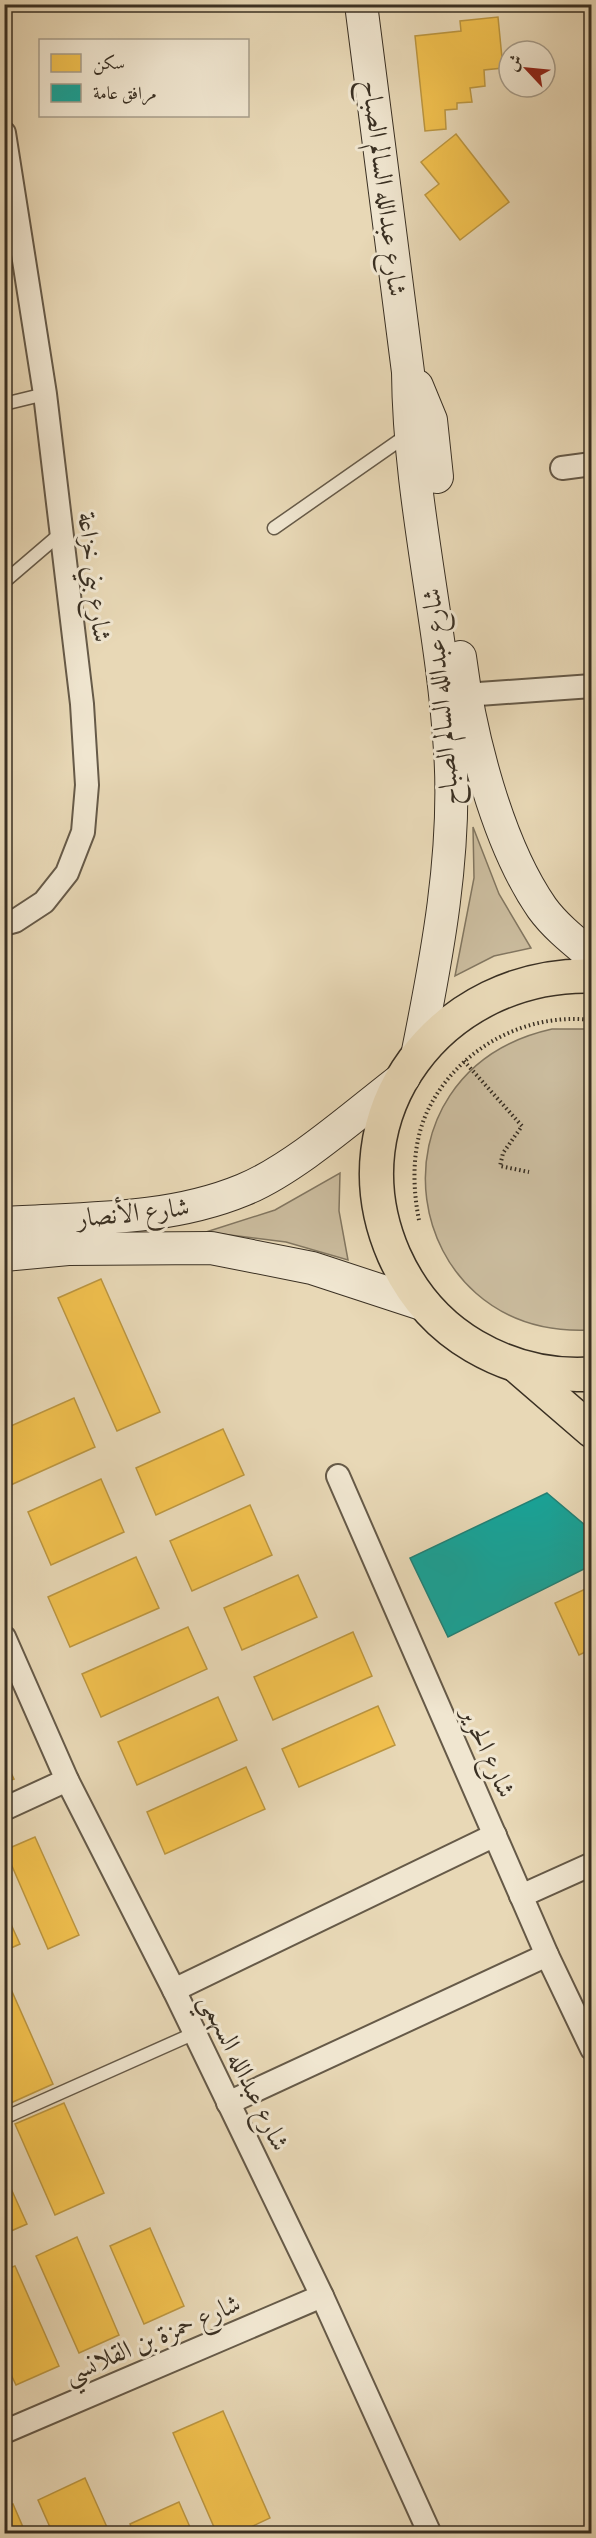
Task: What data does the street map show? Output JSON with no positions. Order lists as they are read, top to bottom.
{
  "streets": {
    "main road": ["شارع عبدالله السالم الصباح", "شارع الأنصار"],
    "street": [
      "شارع بني خزاعة",
      "شارع الحرير",
      "شارع عبدالله السهمي",
      "شارع حمزة بن القلانسي"
    ]
  },
  "crossings": [
    ["شارع عبدالله السالم الصباح", "شارع الأنصار"],
    ["شارع عبدالله السهمي", "شارع حمزة بن القلانسي"]
  ],
  "legend": ["سكن", "مرافق عامة"],
  "north": "top left"
}
